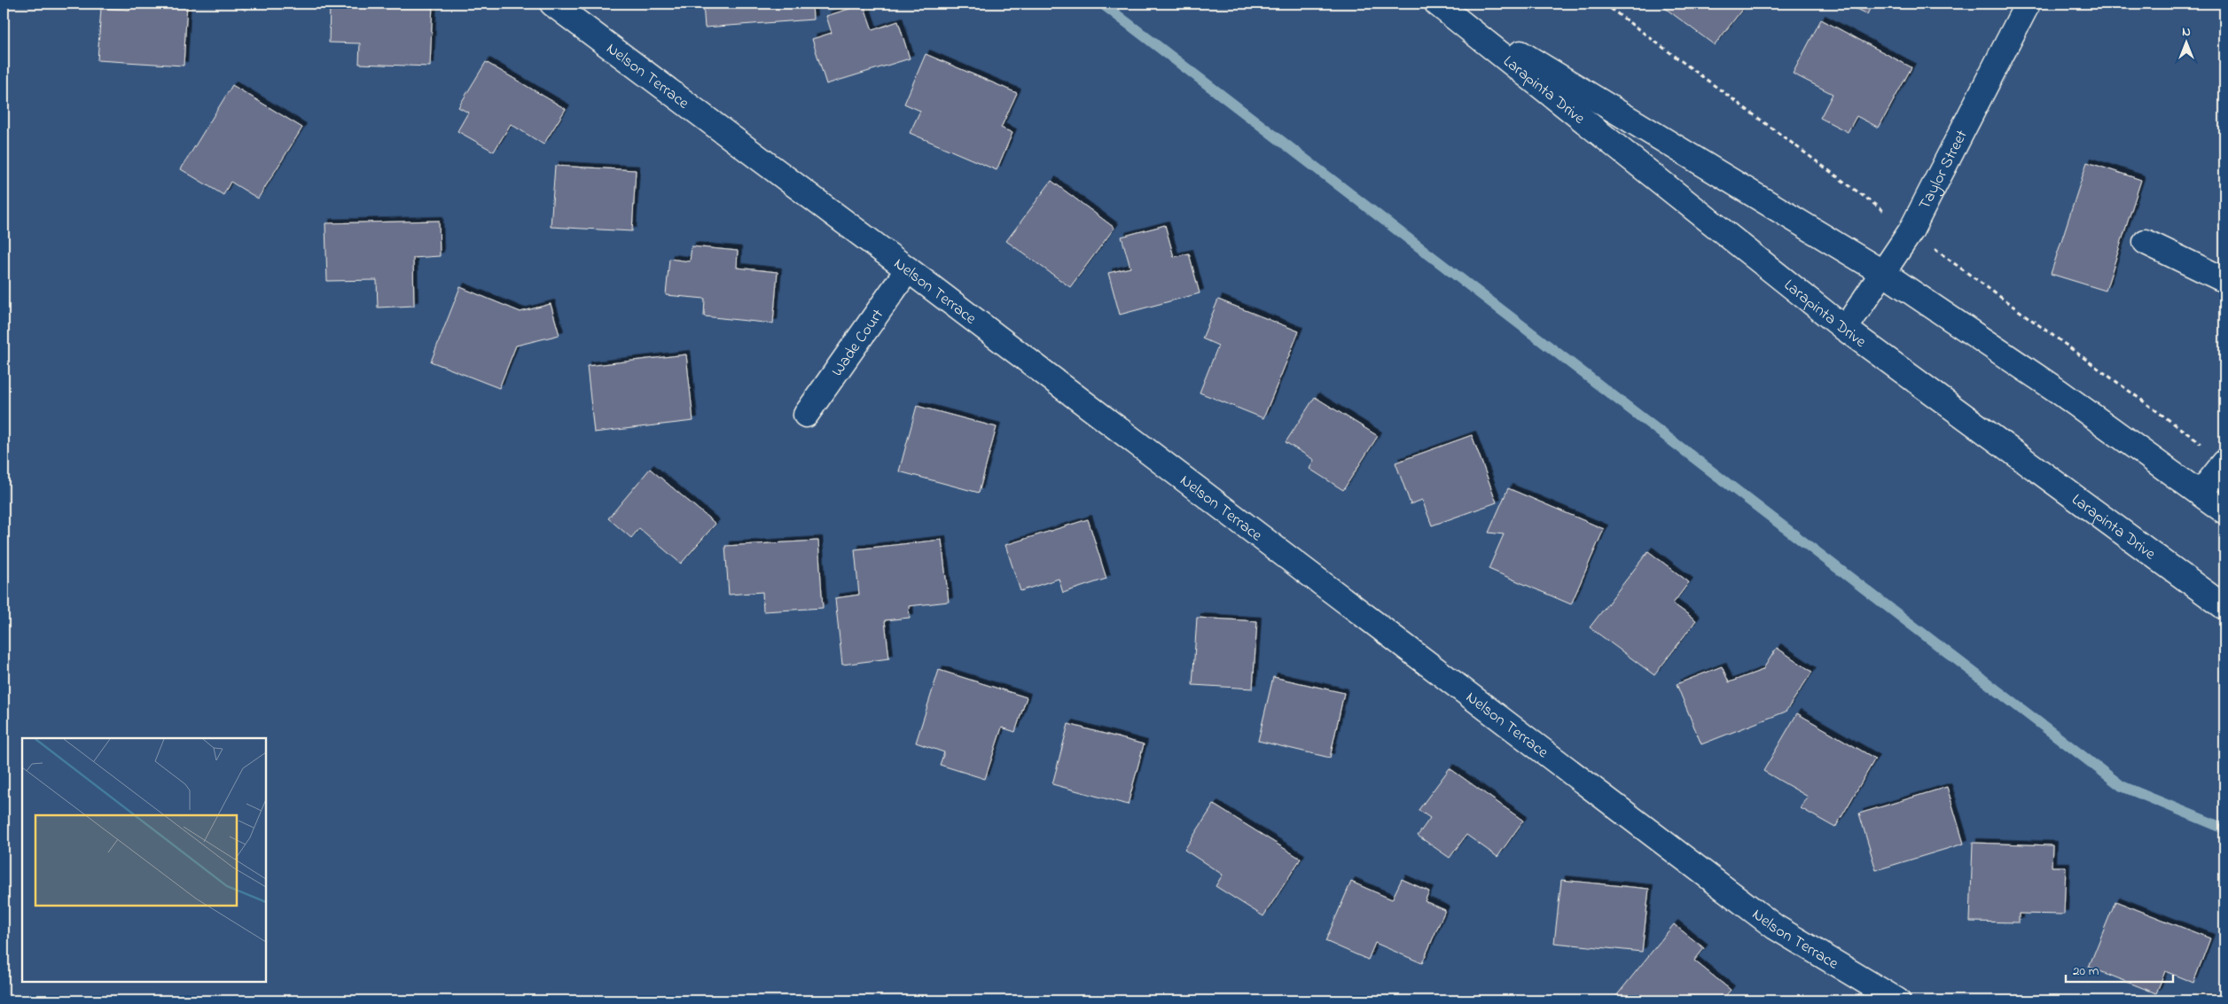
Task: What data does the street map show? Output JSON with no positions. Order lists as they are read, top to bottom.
{
  "streets": {
    "street": [
      "Nelson Terrace",
      "Larapinta Drive",
      "Taylor Street",
      "Wade Court"
    ]
  },
  "crossings": [
    ["Nelson Terrace", "Wade Court"],
    ["Larapinta Drive", "Taylor Street"]
  ],
  "scale_bar": "20 m",
  "north": "top"
}
